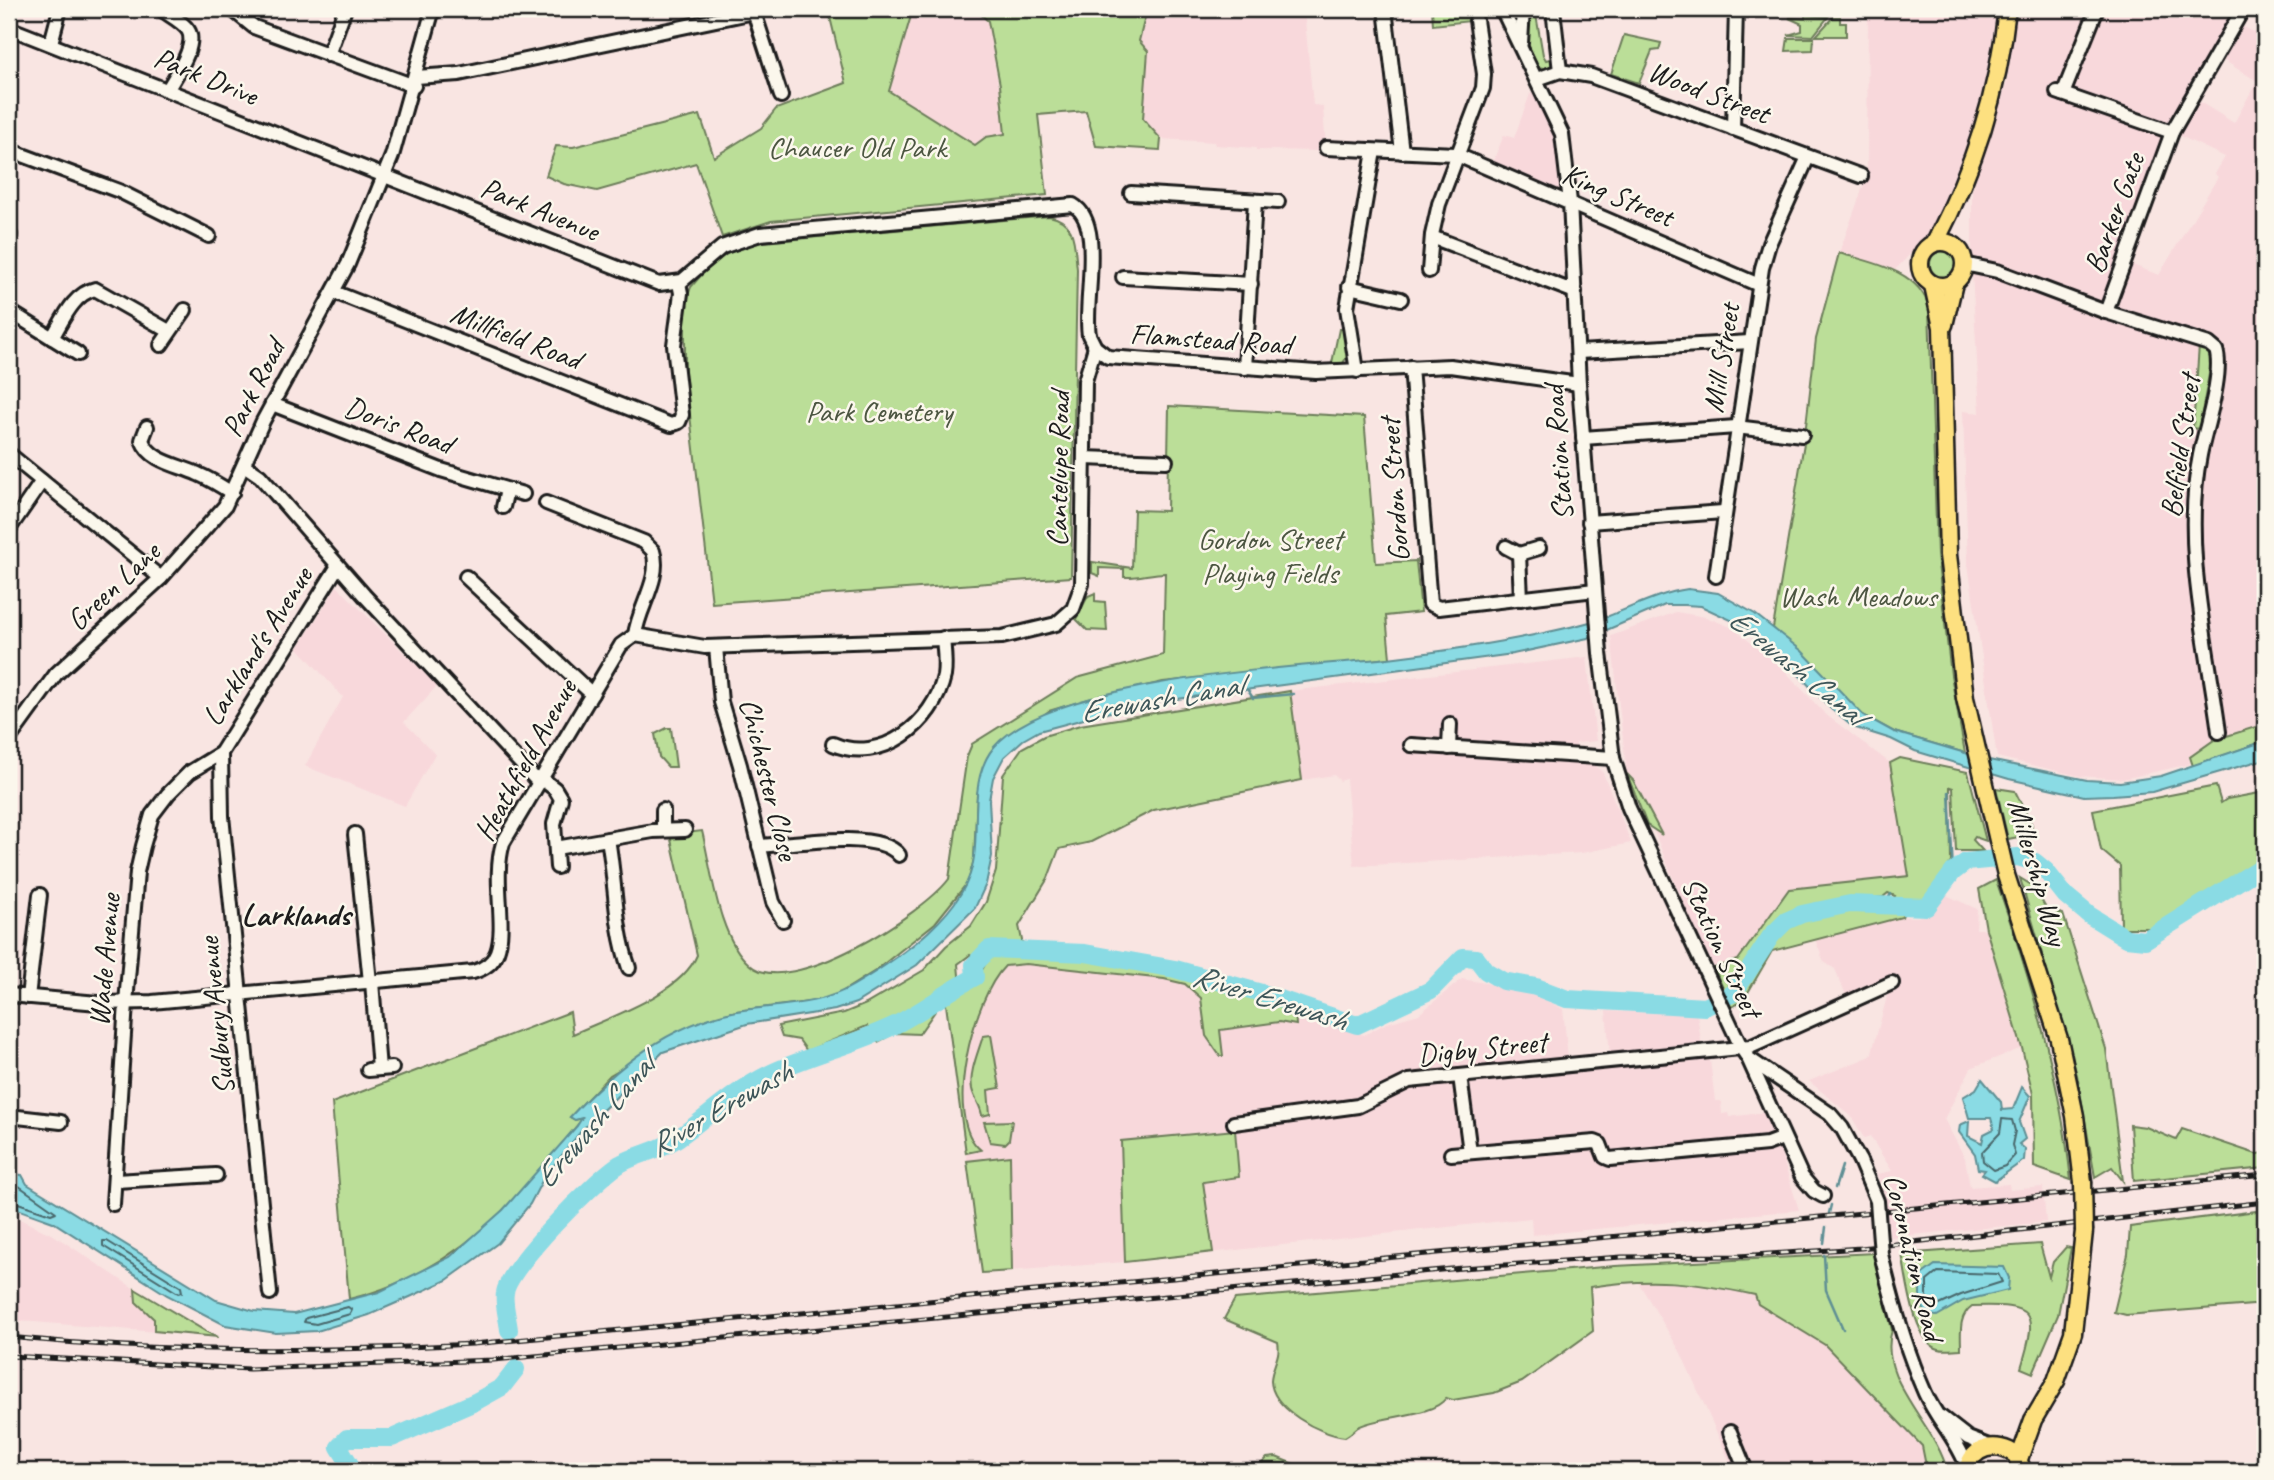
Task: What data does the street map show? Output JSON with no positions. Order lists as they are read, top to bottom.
{
  "streets": {
    "main road": ["Millership Way"],
    "street": [
      "Park Drive",
      "Wood Street",
      "King Street",
      "Park Avenue",
      "Barker Gate",
      "Millfield Road",
      "Flamstead Road",
      "Mill Street",
      "Park Road",
      "Doris Road",
      "Belfield Street",
      "Station Road",
      "Cantelupe Road",
      "Gordon Street",
      "Green Lane",
      "Larkland's Avenue",
      "Heathfield Avenue",
      "Chichester Close",
      "Station Street",
      "Wade Avenue",
      "Sudbury Avenue",
      "Digby Street",
      "Coronation Road"
    ]
  },
  "crossings": [
    ["Park Drive", "Park Avenue"],
    ["Park Drive", "Park Road"],
    ["Wood Street", "Mill Street"],
    ["King Street", "Mill Street"],
    ["King Street", "Station Road"],
    ["Park Avenue", "Millfield Road"],
    ["Park Avenue", "Park Road"],
    ["Park Avenue", "Cantelupe Road"],
    ["Barker Gate", "Belfield Street"],
    ["Millfield Road", "Park Road"],
    ["Millfield Road", "Cantelupe Road"],
    ["Flamstead Road", "Station Road"],
    ["Flamstead Road", "Cantelupe Road"],
    ["Flamstead Road", "Gordon Street"],
    ["Park Road", "Doris Road"],
    ["Park Road", "Green Lane"],
    ["Park Road", "Larkland's Avenue"],
    ["Park Road", "Heathfield Avenue"],
    ["Belfield Street", "Millership Way"],
    ["Station Road", "Station Street"],
    ["Cantelupe Road", "Heathfield Avenue"],
    ["Cantelupe Road", "Chichester Close"],
    ["Larkland's Avenue", "Wade Avenue"],
    ["Larkland's Avenue", "Sudbury Avenue"],
    ["Heathfield Avenue", "Wade Avenue"],
    ["Heathfield Avenue", "Sudbury Avenue"],
    ["Millership Way", "Coronation Road"],
    ["Station Street", "Digby Street"],
    ["Station Street", "Coronation Road"],
    ["Wade Avenue", "Sudbury Avenue"]
  ],
  "districts": ["Larklands"],
  "water": ["Erewash Canal", "River Erewash"],
  "parks": [
    "Chaucer Old Park",
    "Park Cemetery",
    "Gordon Street Playing Fields",
    "Wash Meadows"
  ]
}
